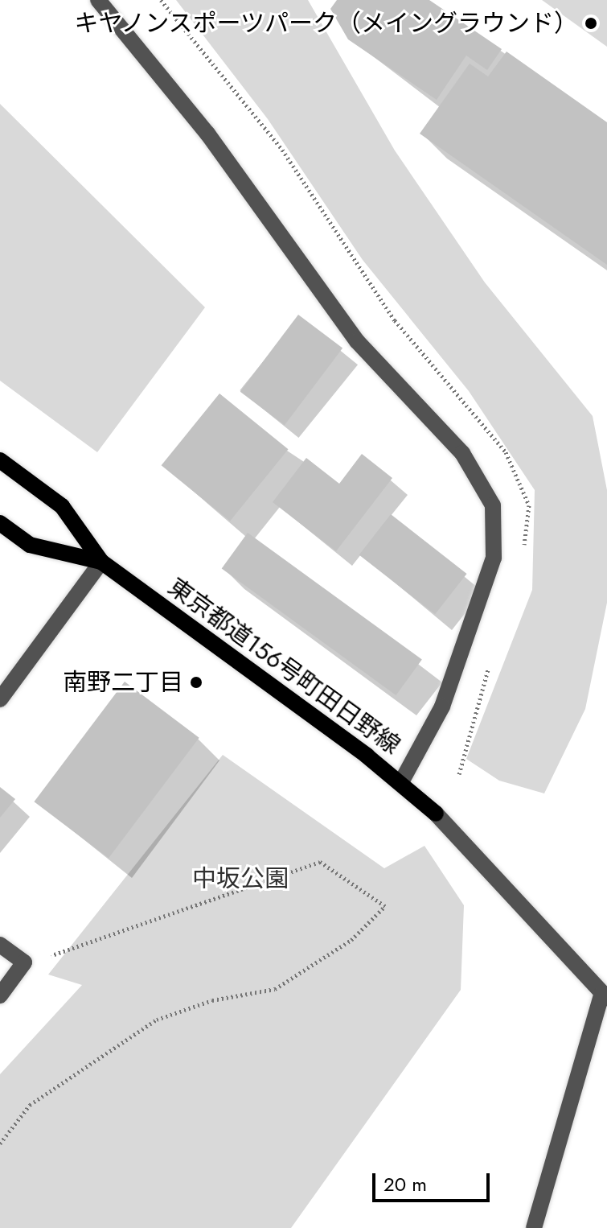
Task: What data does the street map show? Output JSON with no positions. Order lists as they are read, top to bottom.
{
  "streets": {
    "main road": ["東京都道156号町田日野線"]
  },
  "parks": ["中坂公園"],
  "places": ["キヤノンスポーツパーク（メイングラウンド）", "南野二丁目"],
  "scale_bar": "20 m"
}
